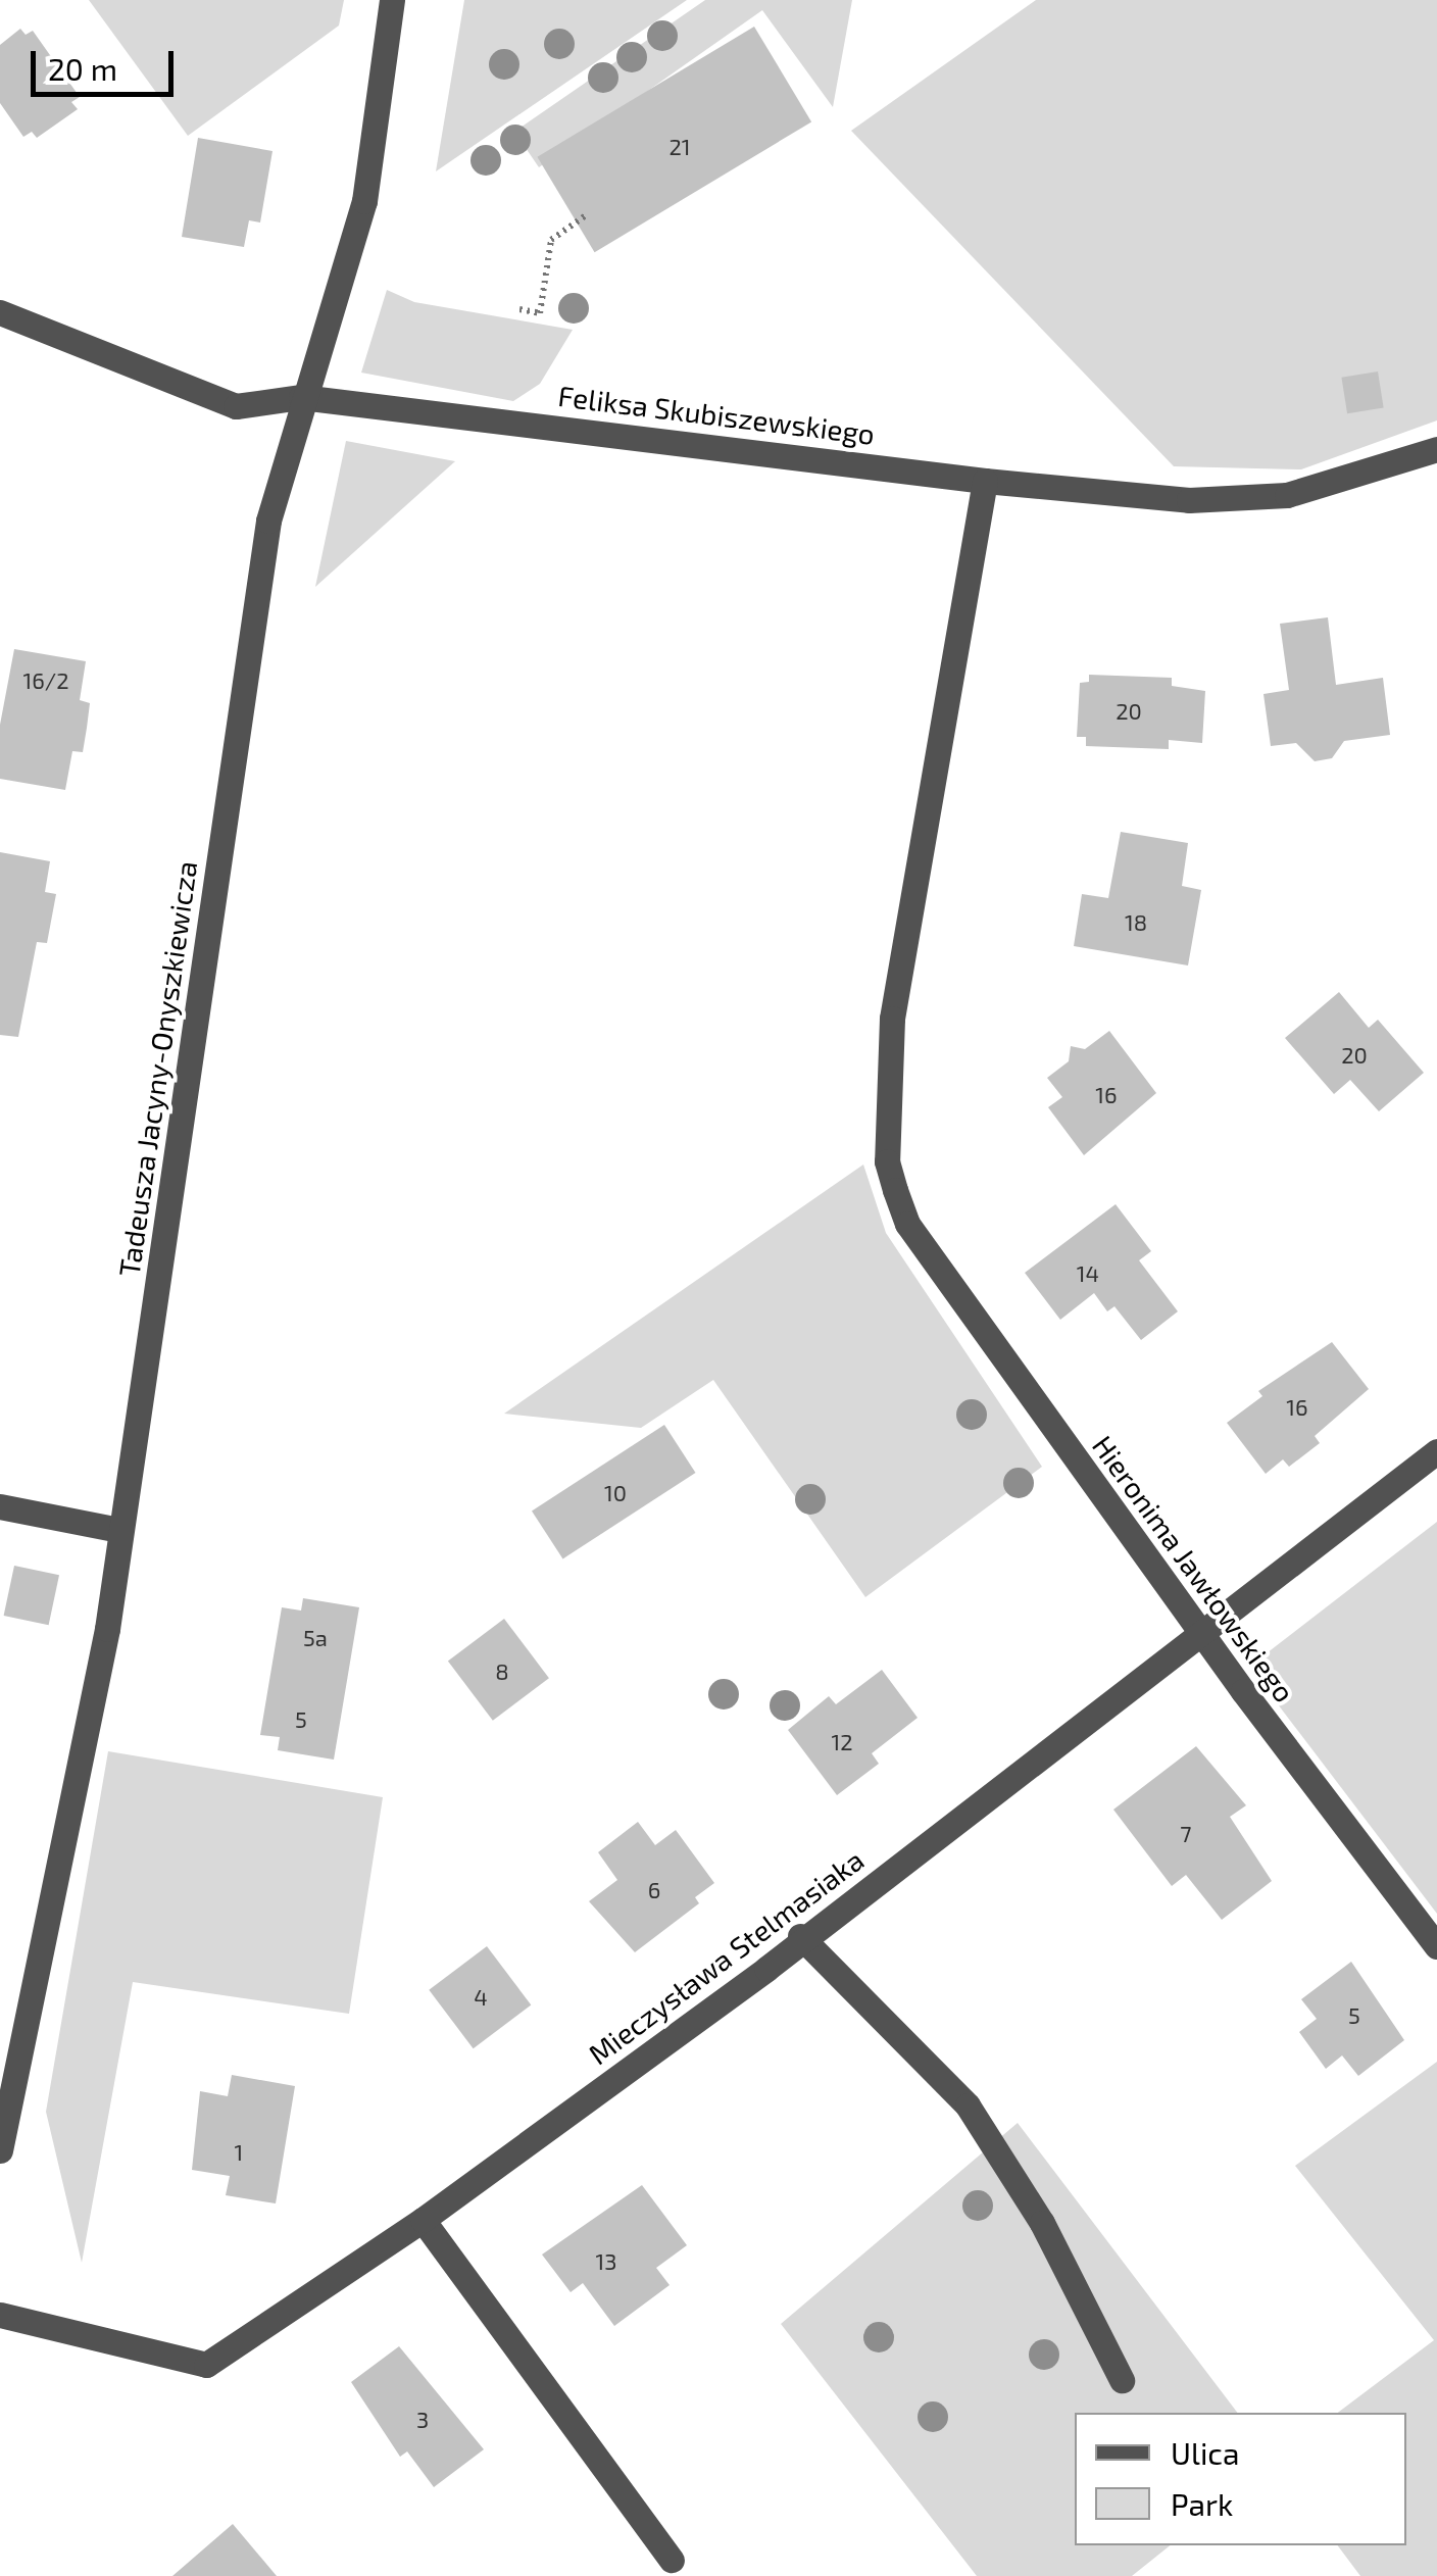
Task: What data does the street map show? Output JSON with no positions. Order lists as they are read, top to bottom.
{
  "streets": {
    "street": [
      "Feliksa Skubiszewskiego",
      "Tadeusza Jacyny-Onyszkiewicza",
      "Hieronima Jawłowskiego",
      "Mieczysława Stelmasiaka"
    ]
  },
  "crossings": [
    ["Feliksa Skubiszewskiego", "Tadeusza Jacyny-Onyszkiewicza"],
    ["Feliksa Skubiszewskiego", "Hieronima Jawłowskiego"],
    ["Hieronima Jawłowskiego", "Mieczysława Stelmasiaka"]
  ],
  "house_numbers": [
    "21",
    "16/2",
    "20",
    "18",
    "20",
    "16",
    "14",
    "16",
    "10",
    "5a",
    "8",
    "5",
    "12",
    "7",
    "6",
    "4",
    "5",
    "1",
    "13",
    "3"
  ],
  "legend": ["Ulica", "Park"],
  "scale_bar": "20 m"
}
